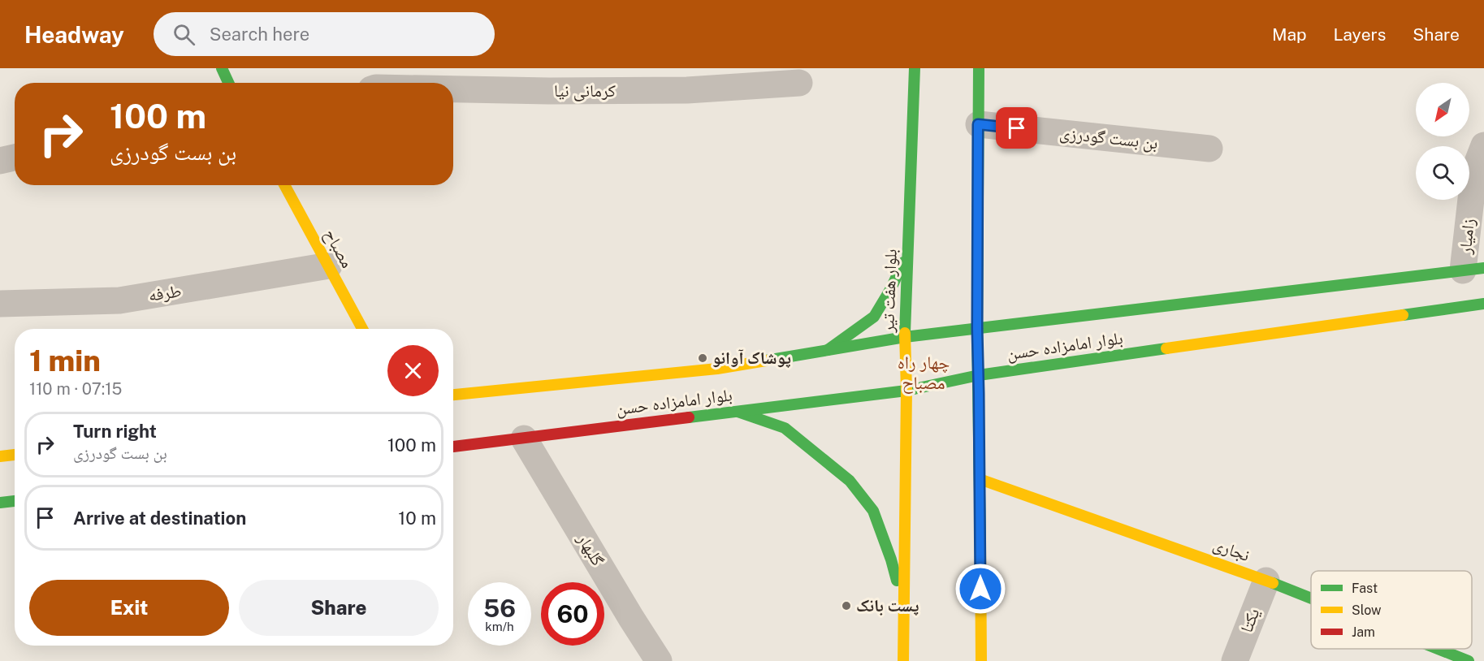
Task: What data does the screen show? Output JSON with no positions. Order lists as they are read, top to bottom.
{
  "streets": {
    "main road": [
      "مصباح",
      "بلوار هفت تیر",
      "بلوار امامزاده حسن",
      "نجاری"
    ],
    "street": [
      "کرمانی نیا",
      "بن بست گودرزی",
      "زامیار",
      "طرفه",
      "گلبهار",
      "یکتا"
    ]
  },
  "crossings": [
    ["زامیار", "بلوار امامزاده حسن"],
    ["مصباح", "طرفه"],
    ["بلوار هفت تیر", "بلوار امامزاده حسن"],
    ["بلوار امامزاده حسن", "گلبهار"],
    ["نجاری", "یکتا"]
  ],
  "districts": ["چهار راه مصباح"],
  "places": ["پوشاک آوانو", "پست بانک"],
  "legend": ["Fast", "Slow", "Jam"],
  "north": "bottom left",
  "page": {
    "header": "Headway",
    "search": "Search here",
    "nav": ["Map", "Layers", "Share"],
    "turn": ["100 m", "بن بست گودرزی"],
    "heading": ["1 min", "110 m · 07:15"],
    "list": [
      {
        "name": "Turn right",
        "note": "بن بست گودرزی",
        "value": "100 m"
      },
      {
        "name": "Arrive at destination",
        "value": "10 m"
      }
    ],
    "buttons": ["Exit", "Share"],
    "speed": "56 km/h",
    "limit": "60"
  }
}
